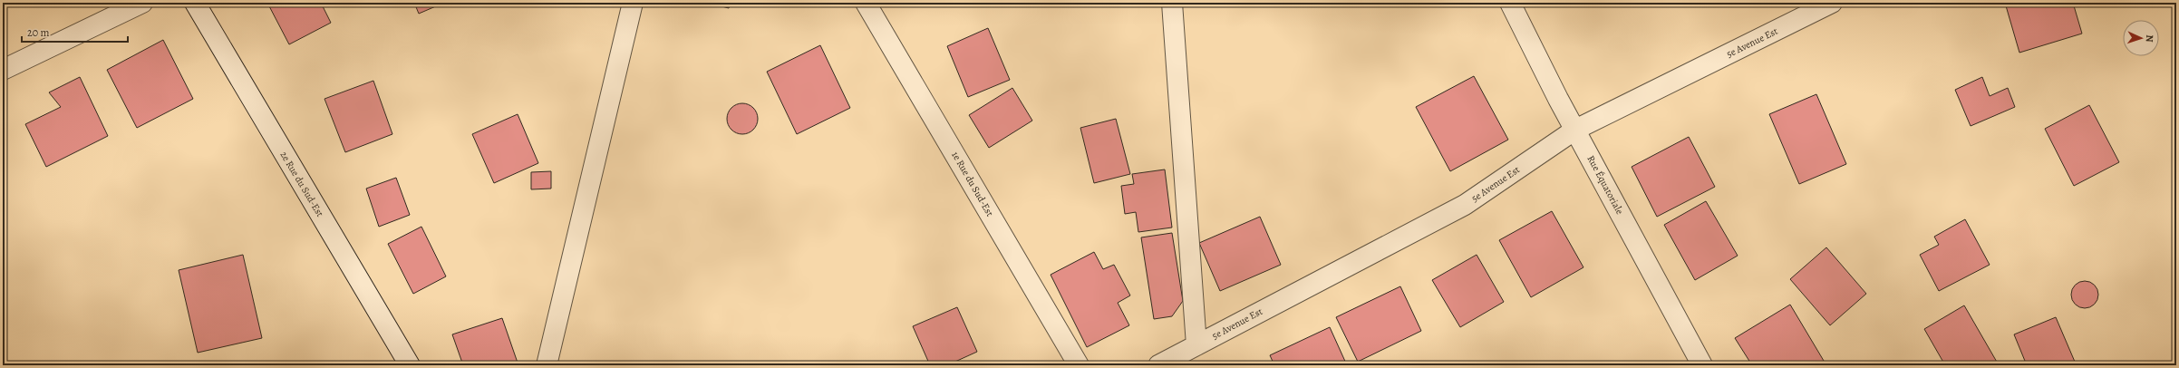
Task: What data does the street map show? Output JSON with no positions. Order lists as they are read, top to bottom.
{
  "streets": {
    "street": [
      "5e Avenue Est",
      "2e Rue du Sud-Est",
      "1e Rue du Sud-Est",
      "Rue Équatoriale"
    ]
  },
  "crossings": [
    ["5e Avenue Est", "Rue Équatoriale"]
  ],
  "scale_bar": "20 m",
  "north": "right"
}
